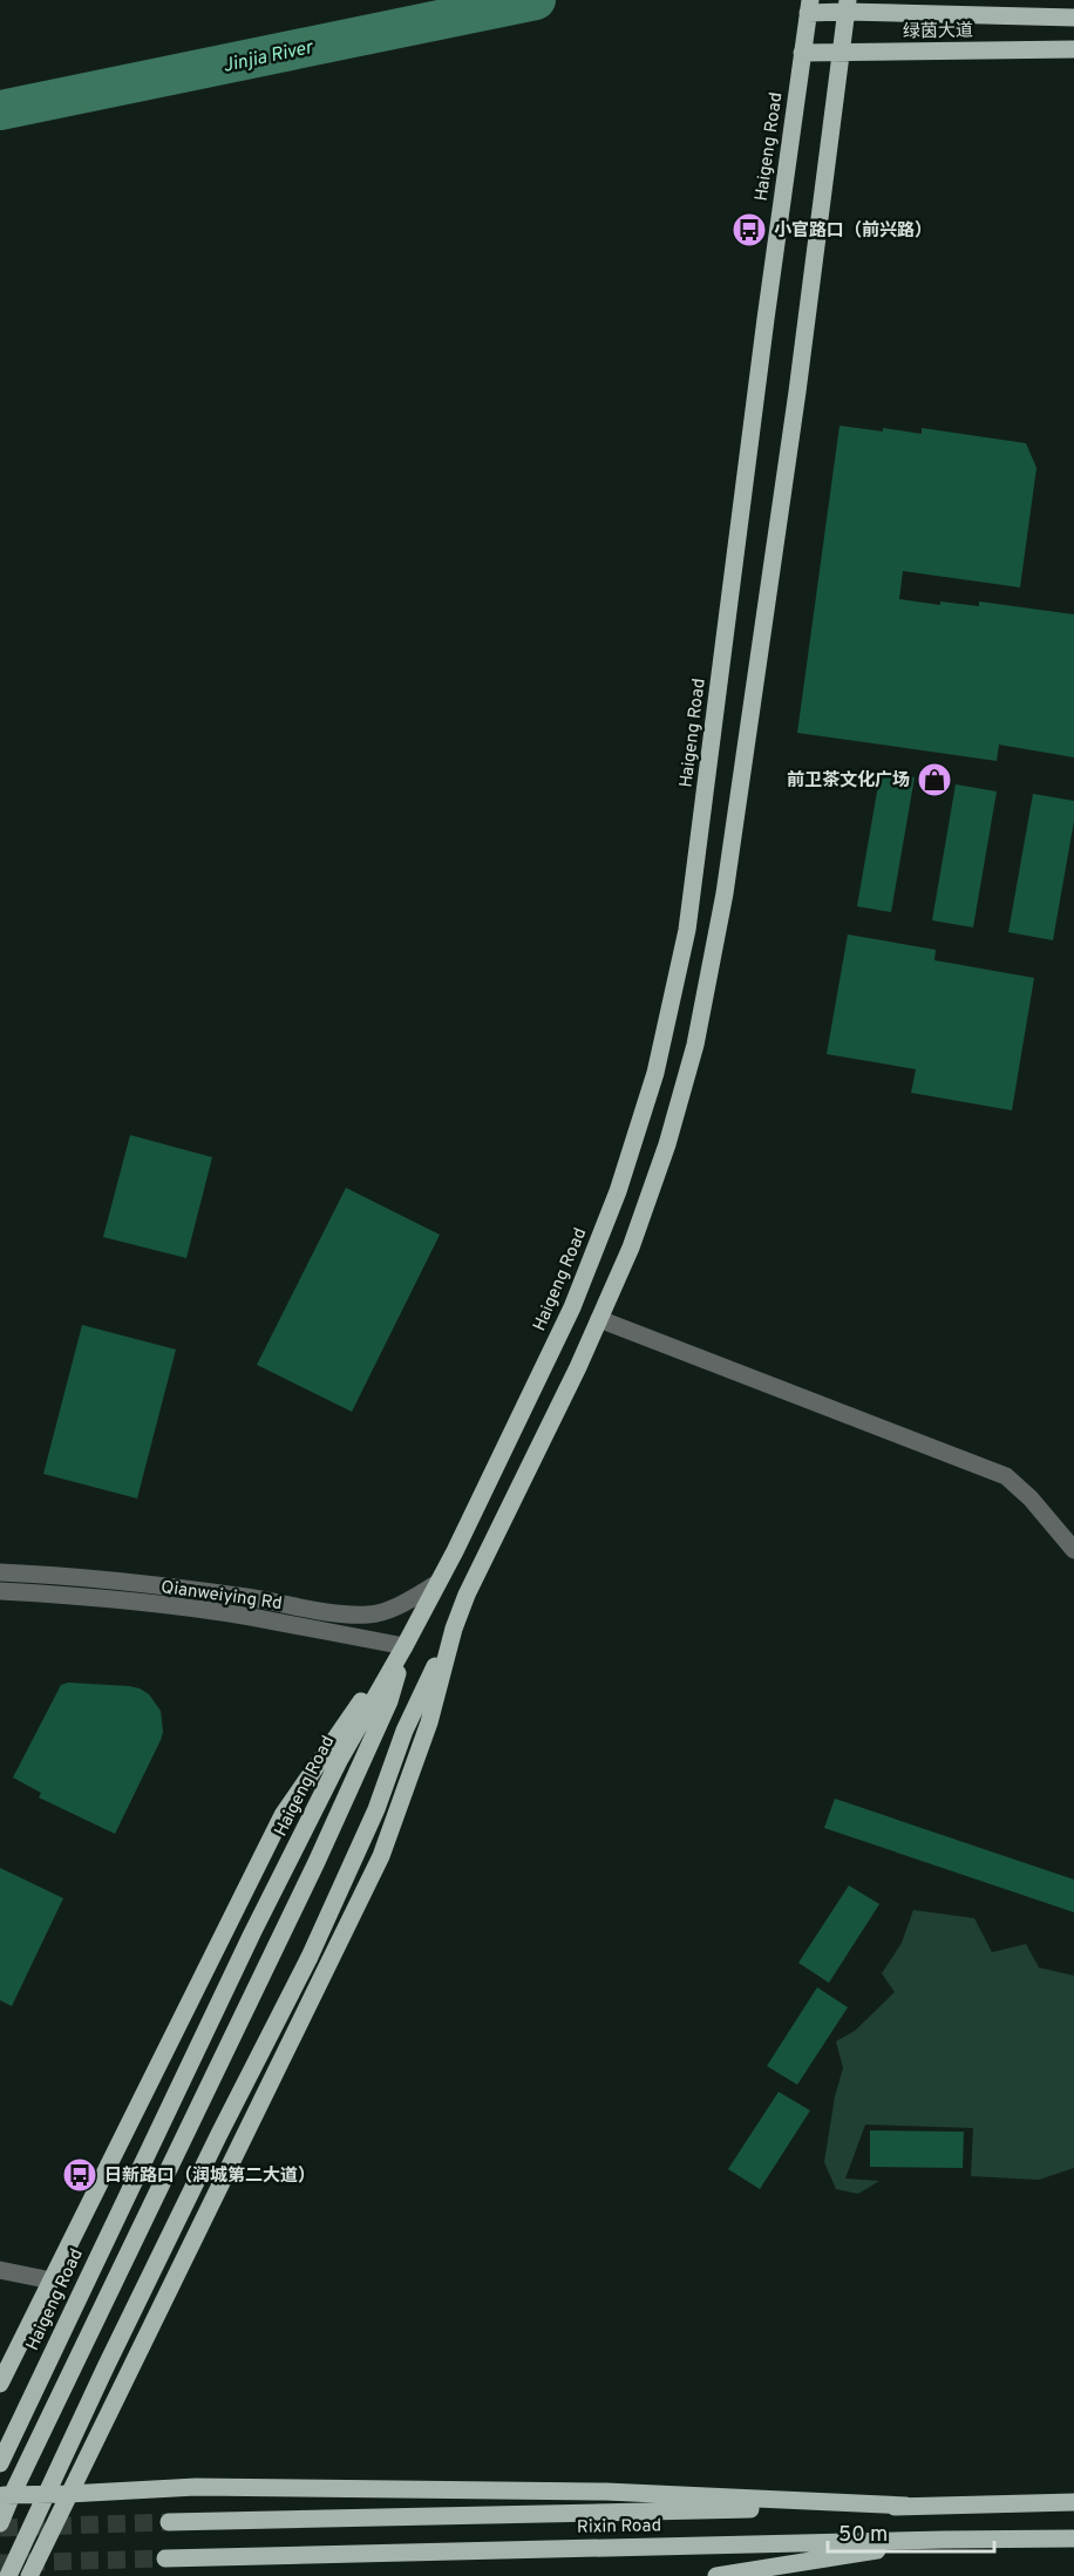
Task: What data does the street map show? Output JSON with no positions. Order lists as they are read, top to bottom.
{
  "streets": {
    "main road": ["绿茵大道", "Haigeng Road", "Rixin Road"],
    "street": ["Qianweiying Rd"]
  },
  "crossings": [
    ["绿茵大道", "Haigeng Road"],
    ["Haigeng Road", "Qianweiying Rd"]
  ],
  "water": ["Jinjia River"],
  "places": {
    "bus stop": ["小官路口（前兴路）", "日新路口（润城第二大道）"],
    "shop": ["前卫茶文化广场"]
  },
  "scale_bar": "50 m"
}
